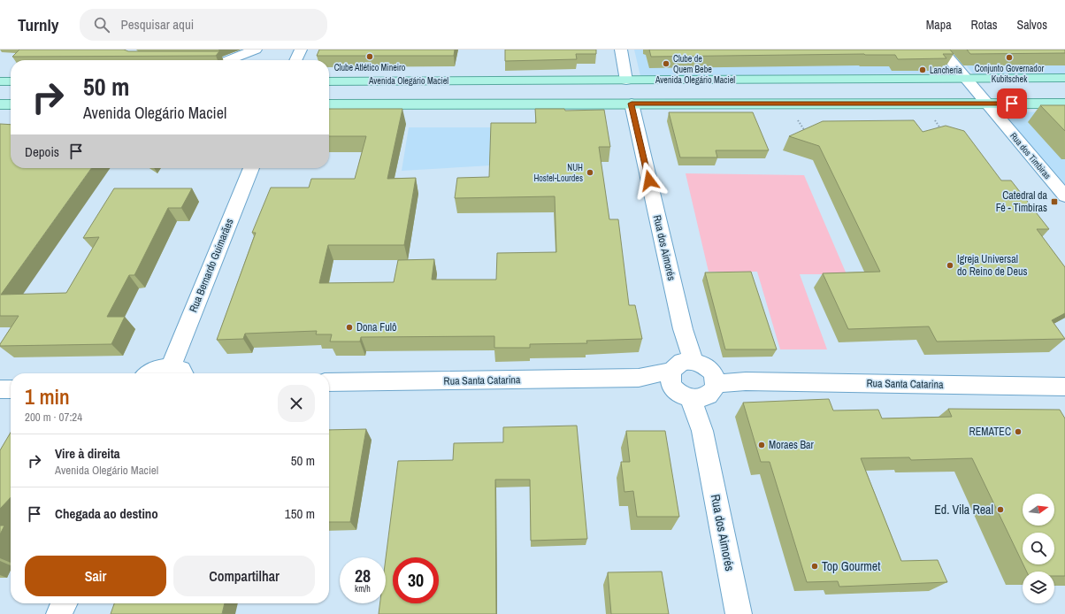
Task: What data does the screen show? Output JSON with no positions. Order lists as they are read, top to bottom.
{
  "streets": {
    "main road": ["Avenida Olegário Maciel"],
    "street": [
      "Rua dos Timbiras",
      "Rua dos Aimorés",
      "Rua Bernardo Guimarães",
      "Rua Santa Catarina"
    ]
  },
  "crossings": [
    ["Avenida Olegário Maciel", "Rua dos Timbiras"],
    ["Rua dos Aimorés", "Rua Santa Catarina"]
  ],
  "places": {
    "other": [
      "Clube Atlético Mineiro",
      "Conjunto Governador Kubitschek",
      "Clube de Quem Bebe",
      "Lancheria",
      "NUH Hostel-Lourdes",
      "Igreja Universal do Reino de Deus",
      "Dona Fulô",
      "REMATEC",
      "Moraes Bar",
      "Ed. Vila Real",
      "Top Gourmet"
    ],
    "transit": ["Catedral da Fé - Timbiras"]
  },
  "north": "right",
  "page": {
    "header": "Turnly",
    "search": "Pesquisar aqui",
    "nav": ["Mapa", "Rotas", "Salvos"],
    "turn": ["50 m", "Avenida Olegário Maciel"],
    "then": "Depois",
    "heading": ["1 min", "200 m · 07:24"],
    "list": [
      {
        "name": "Vire à direita",
        "note": "Avenida Olegário Maciel",
        "value": "50 m"
      },
      {
        "name": "Chegada ao destino",
        "value": "150 m"
      }
    ],
    "buttons": ["Sair", "Compartilhar"],
    "speed": "28 km/h",
    "limit": "30"
  }
}
